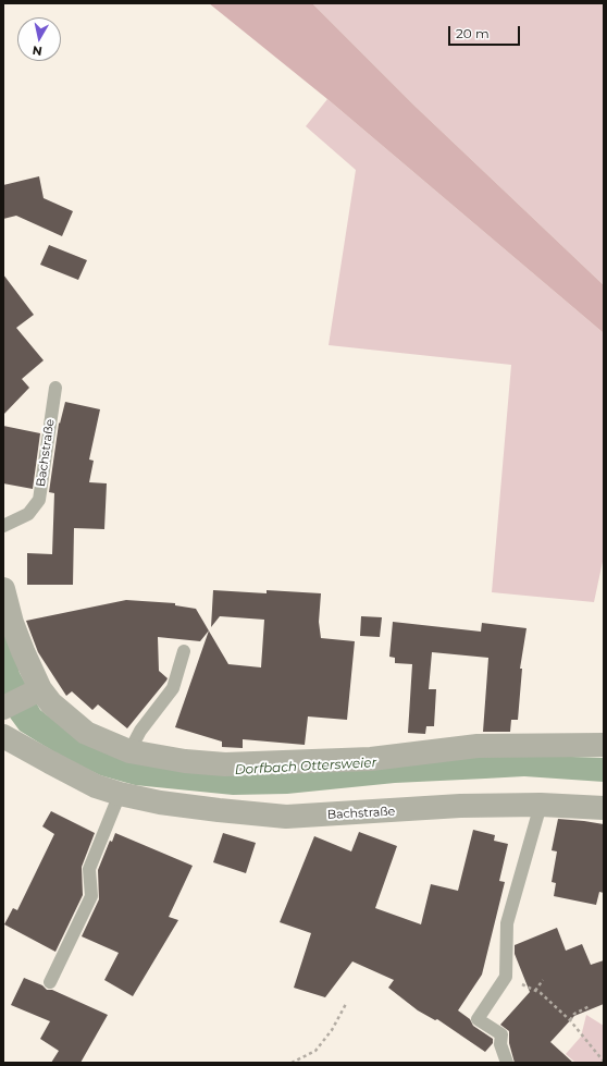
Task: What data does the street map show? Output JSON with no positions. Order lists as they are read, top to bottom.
{
  "streets": {
    "street": ["Bachstraße"]
  },
  "water": ["Dorfbach Ottersweier"],
  "scale_bar": "20 m",
  "north": "bottom"
}
